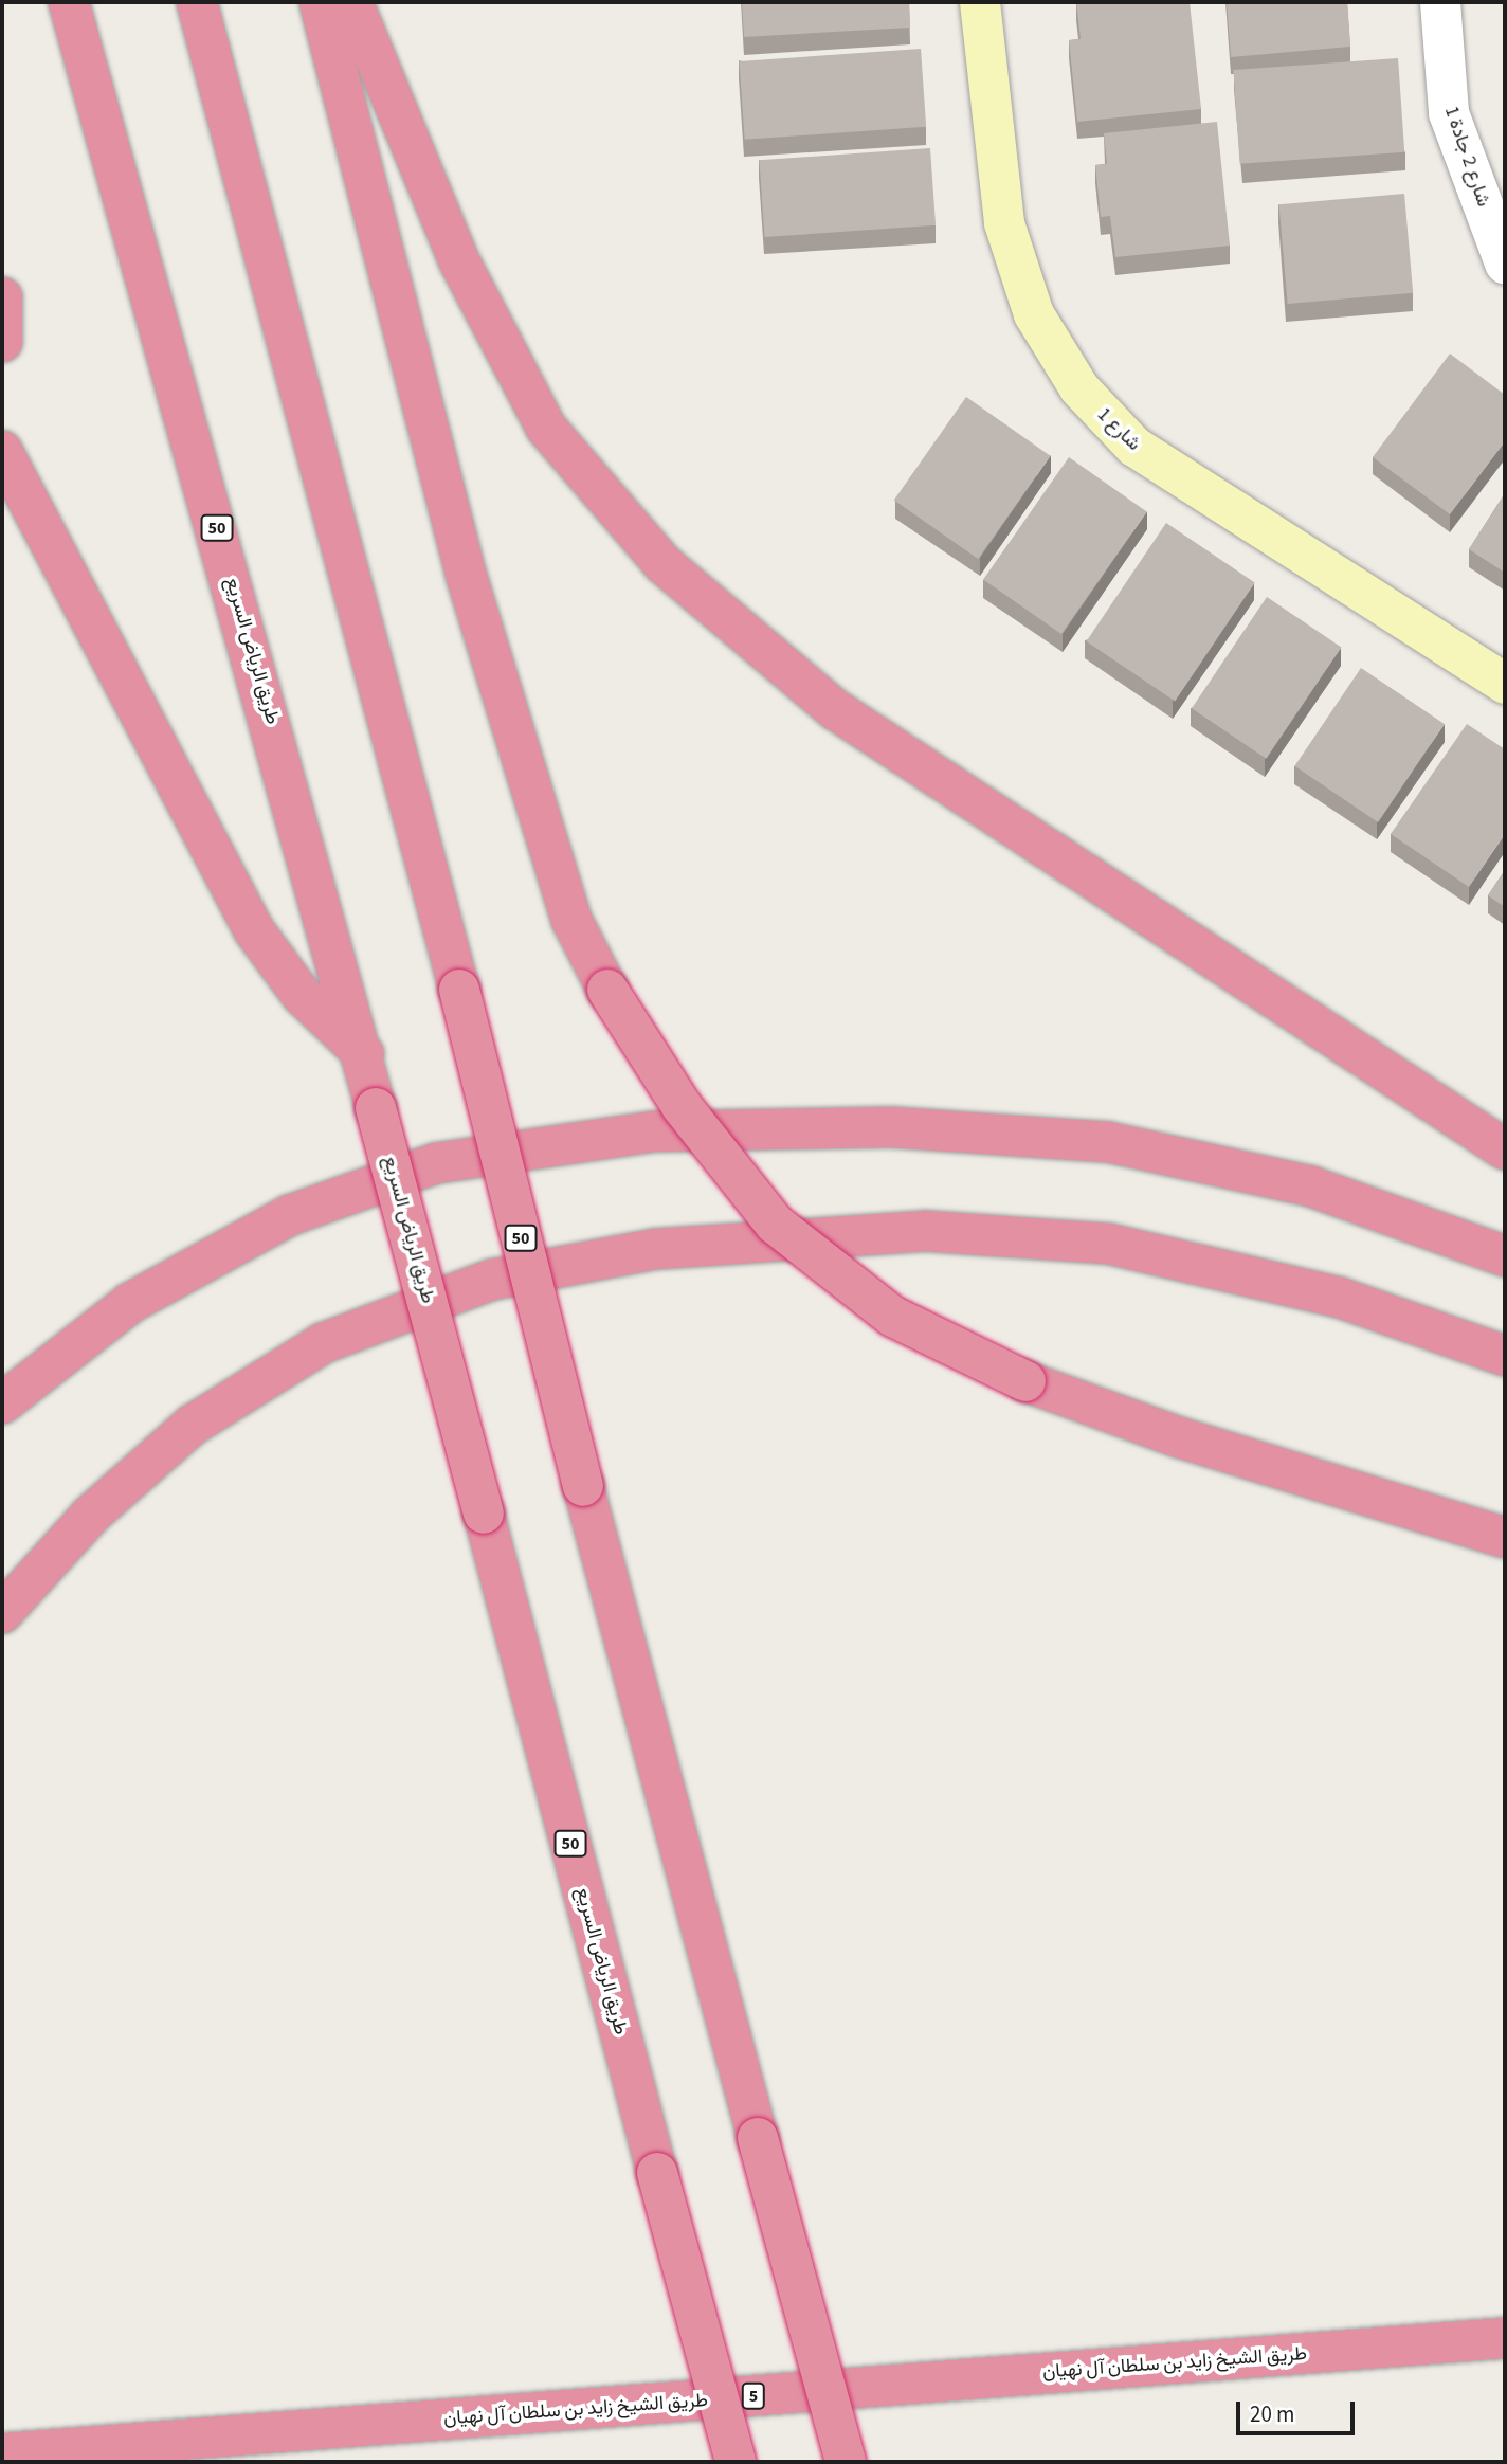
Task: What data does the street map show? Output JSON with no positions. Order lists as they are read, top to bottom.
{
  "streets": {
    "highway": [
      "50",
      "طريق الرياض السريع",
      "طريق الشيخ زايد بن سلطان آل نهيان",
      "5"
    ],
    "street": ["شارع 2 جادة 1", "شارع 1"]
  },
  "scale_bar": "20 m"
}
